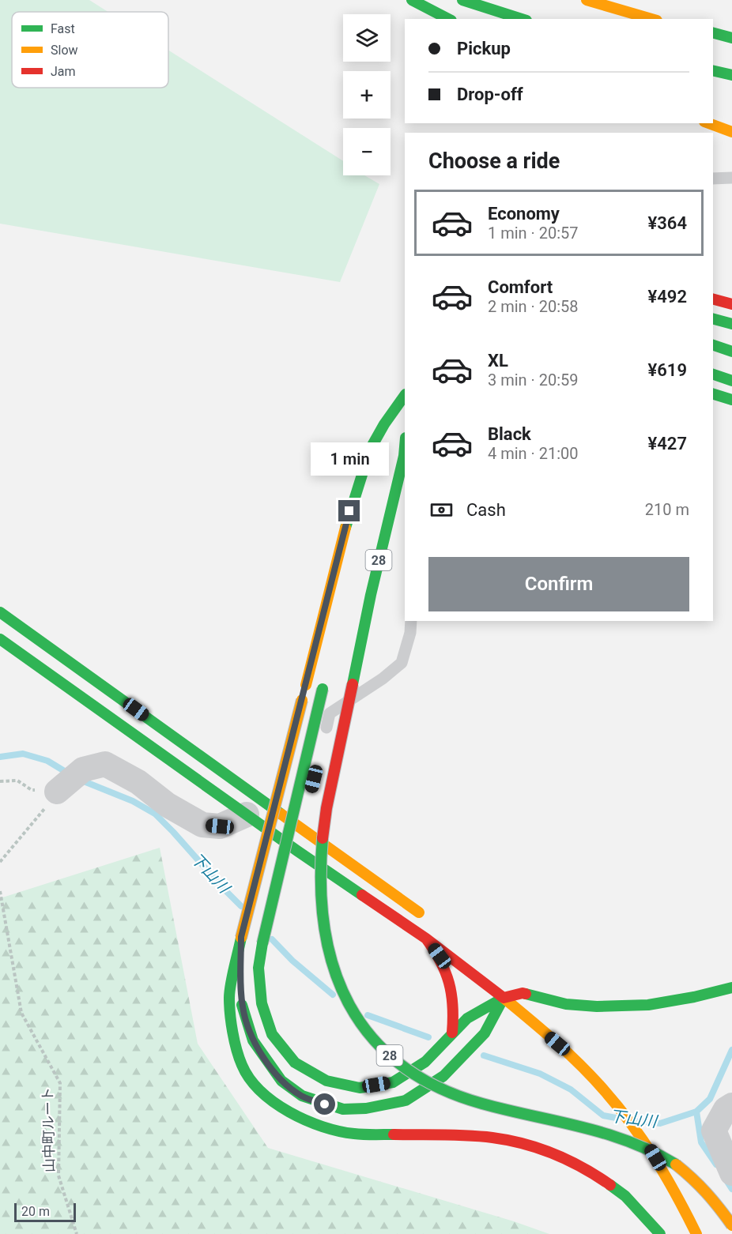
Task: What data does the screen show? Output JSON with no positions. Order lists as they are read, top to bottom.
{
  "streets": {
    "main road": ["28"],
    "path": ["山中町ルート"]
  },
  "water": ["下山川"],
  "legend": ["Fast", "Slow", "Jam"],
  "scale_bar": "20 m",
  "page": {
    "map_buttons": ["+", "−"],
    "banner": ["Pickup", "Drop-off"],
    "heading": "Choose a ride",
    "list": [
      {
        "name": "Economy",
        "note": "1 min · 20:57",
        "value": "¥364"
      },
      {
        "name": "Comfort",
        "note": "2 min · 20:58",
        "value": "¥492"
      },
      {
        "name": "XL",
        "note": "3 min · 20:59",
        "value": "¥619"
      },
      {
        "name": "Black",
        "note": "4 min · 21:00",
        "value": "¥427"
      }
    ],
    "bubble": "1 min",
    "pay": ["Cash", "210 m"],
    "buttons": "Confirm",
    "scale": "20 m"
  }
}
